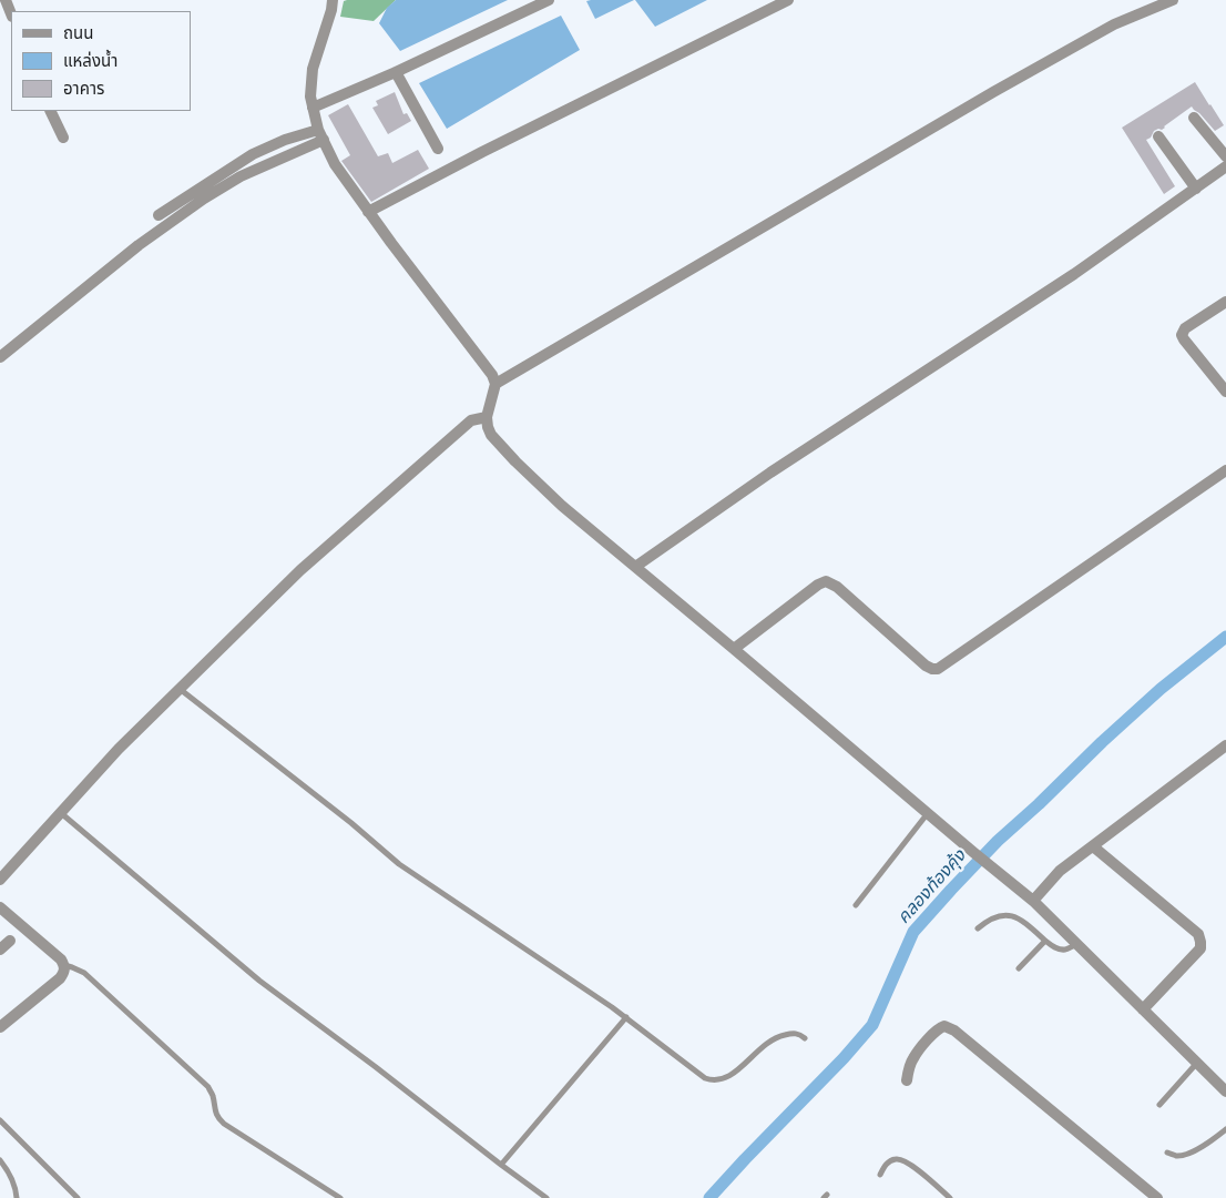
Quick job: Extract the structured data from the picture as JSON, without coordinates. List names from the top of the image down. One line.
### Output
{"water":["คลองท้องคุ้ง"],"legend":["ถนน","แหล่งน้ำ","อาคาร"]}
